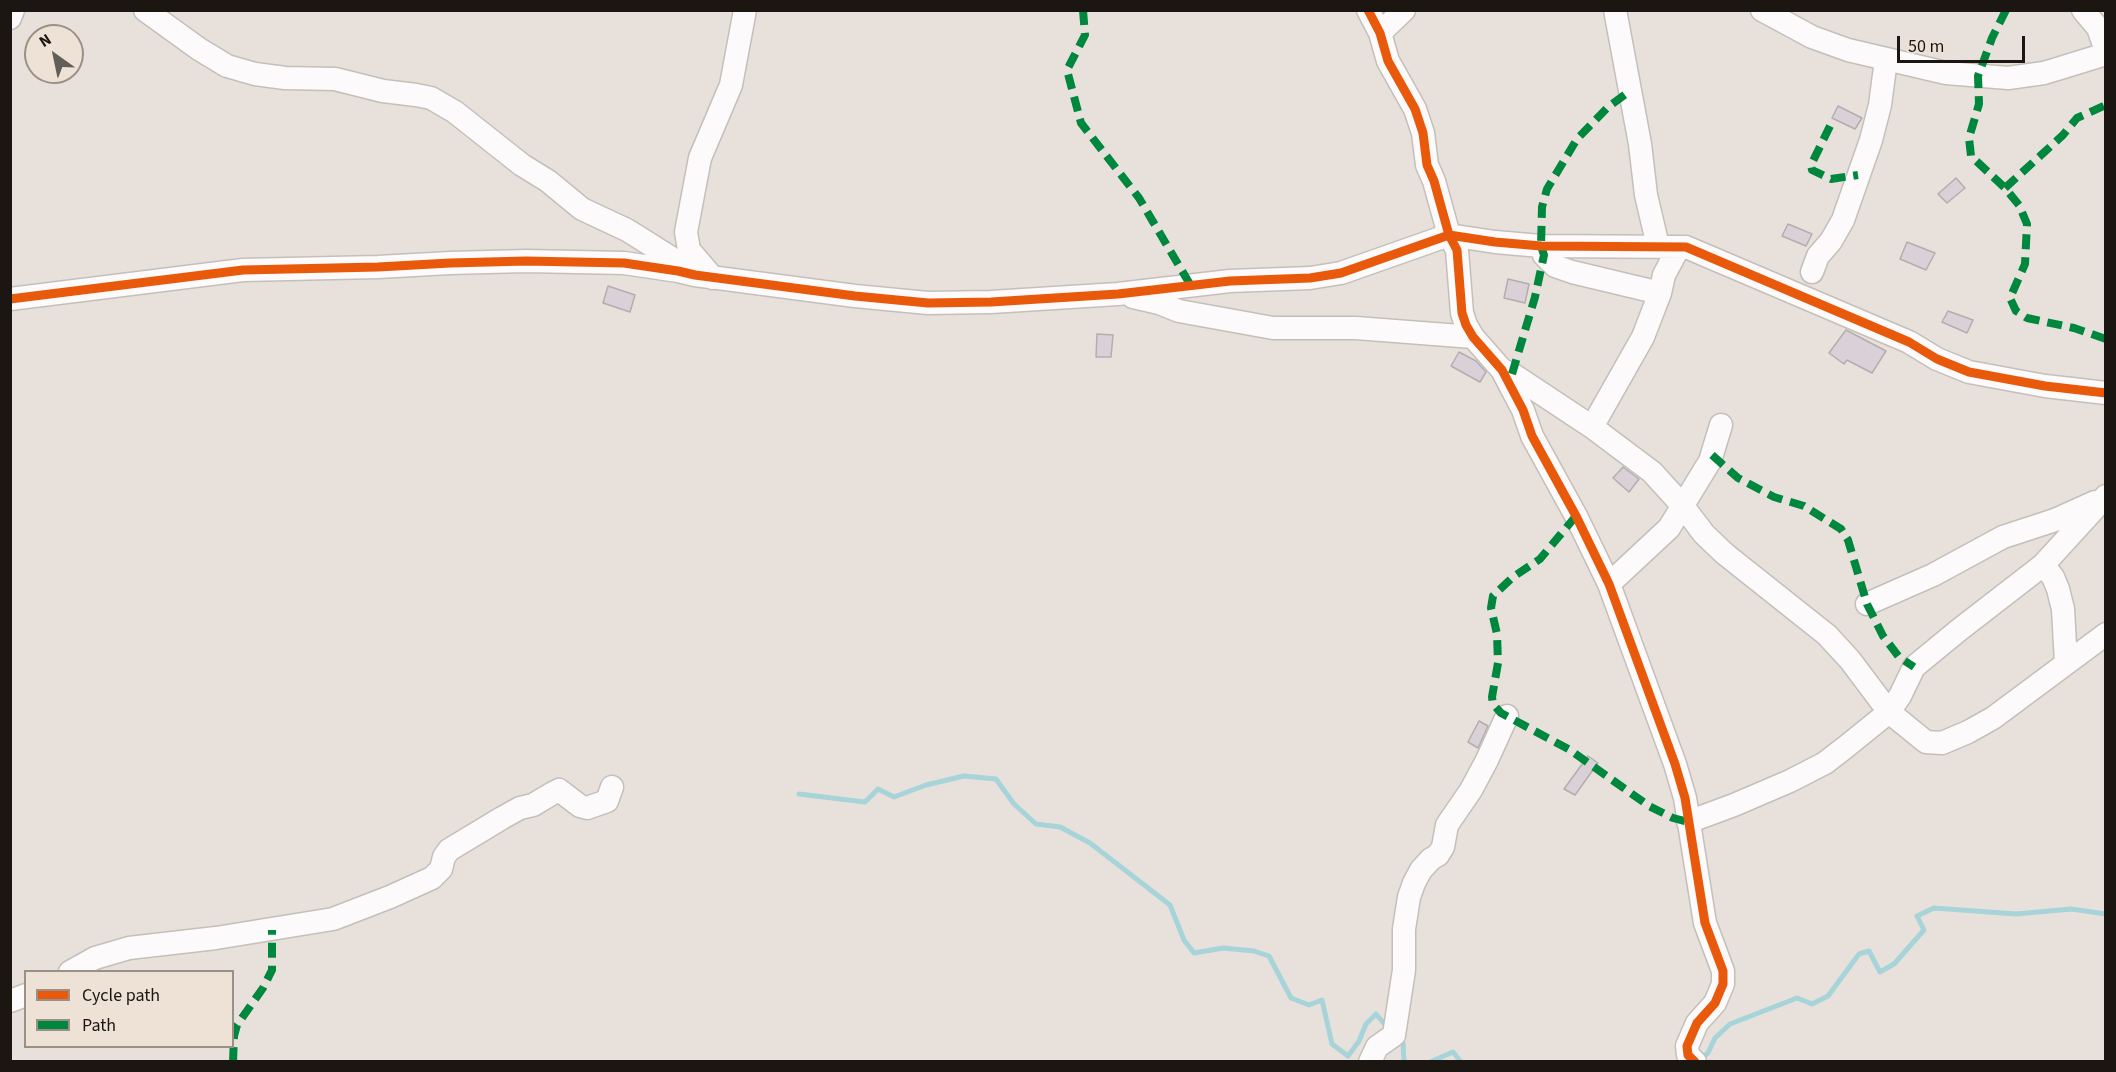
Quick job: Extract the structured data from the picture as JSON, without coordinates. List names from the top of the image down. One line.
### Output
{"legend":["Cycle path","Path"],"scale_bar":"50 m","north":"top left"}
